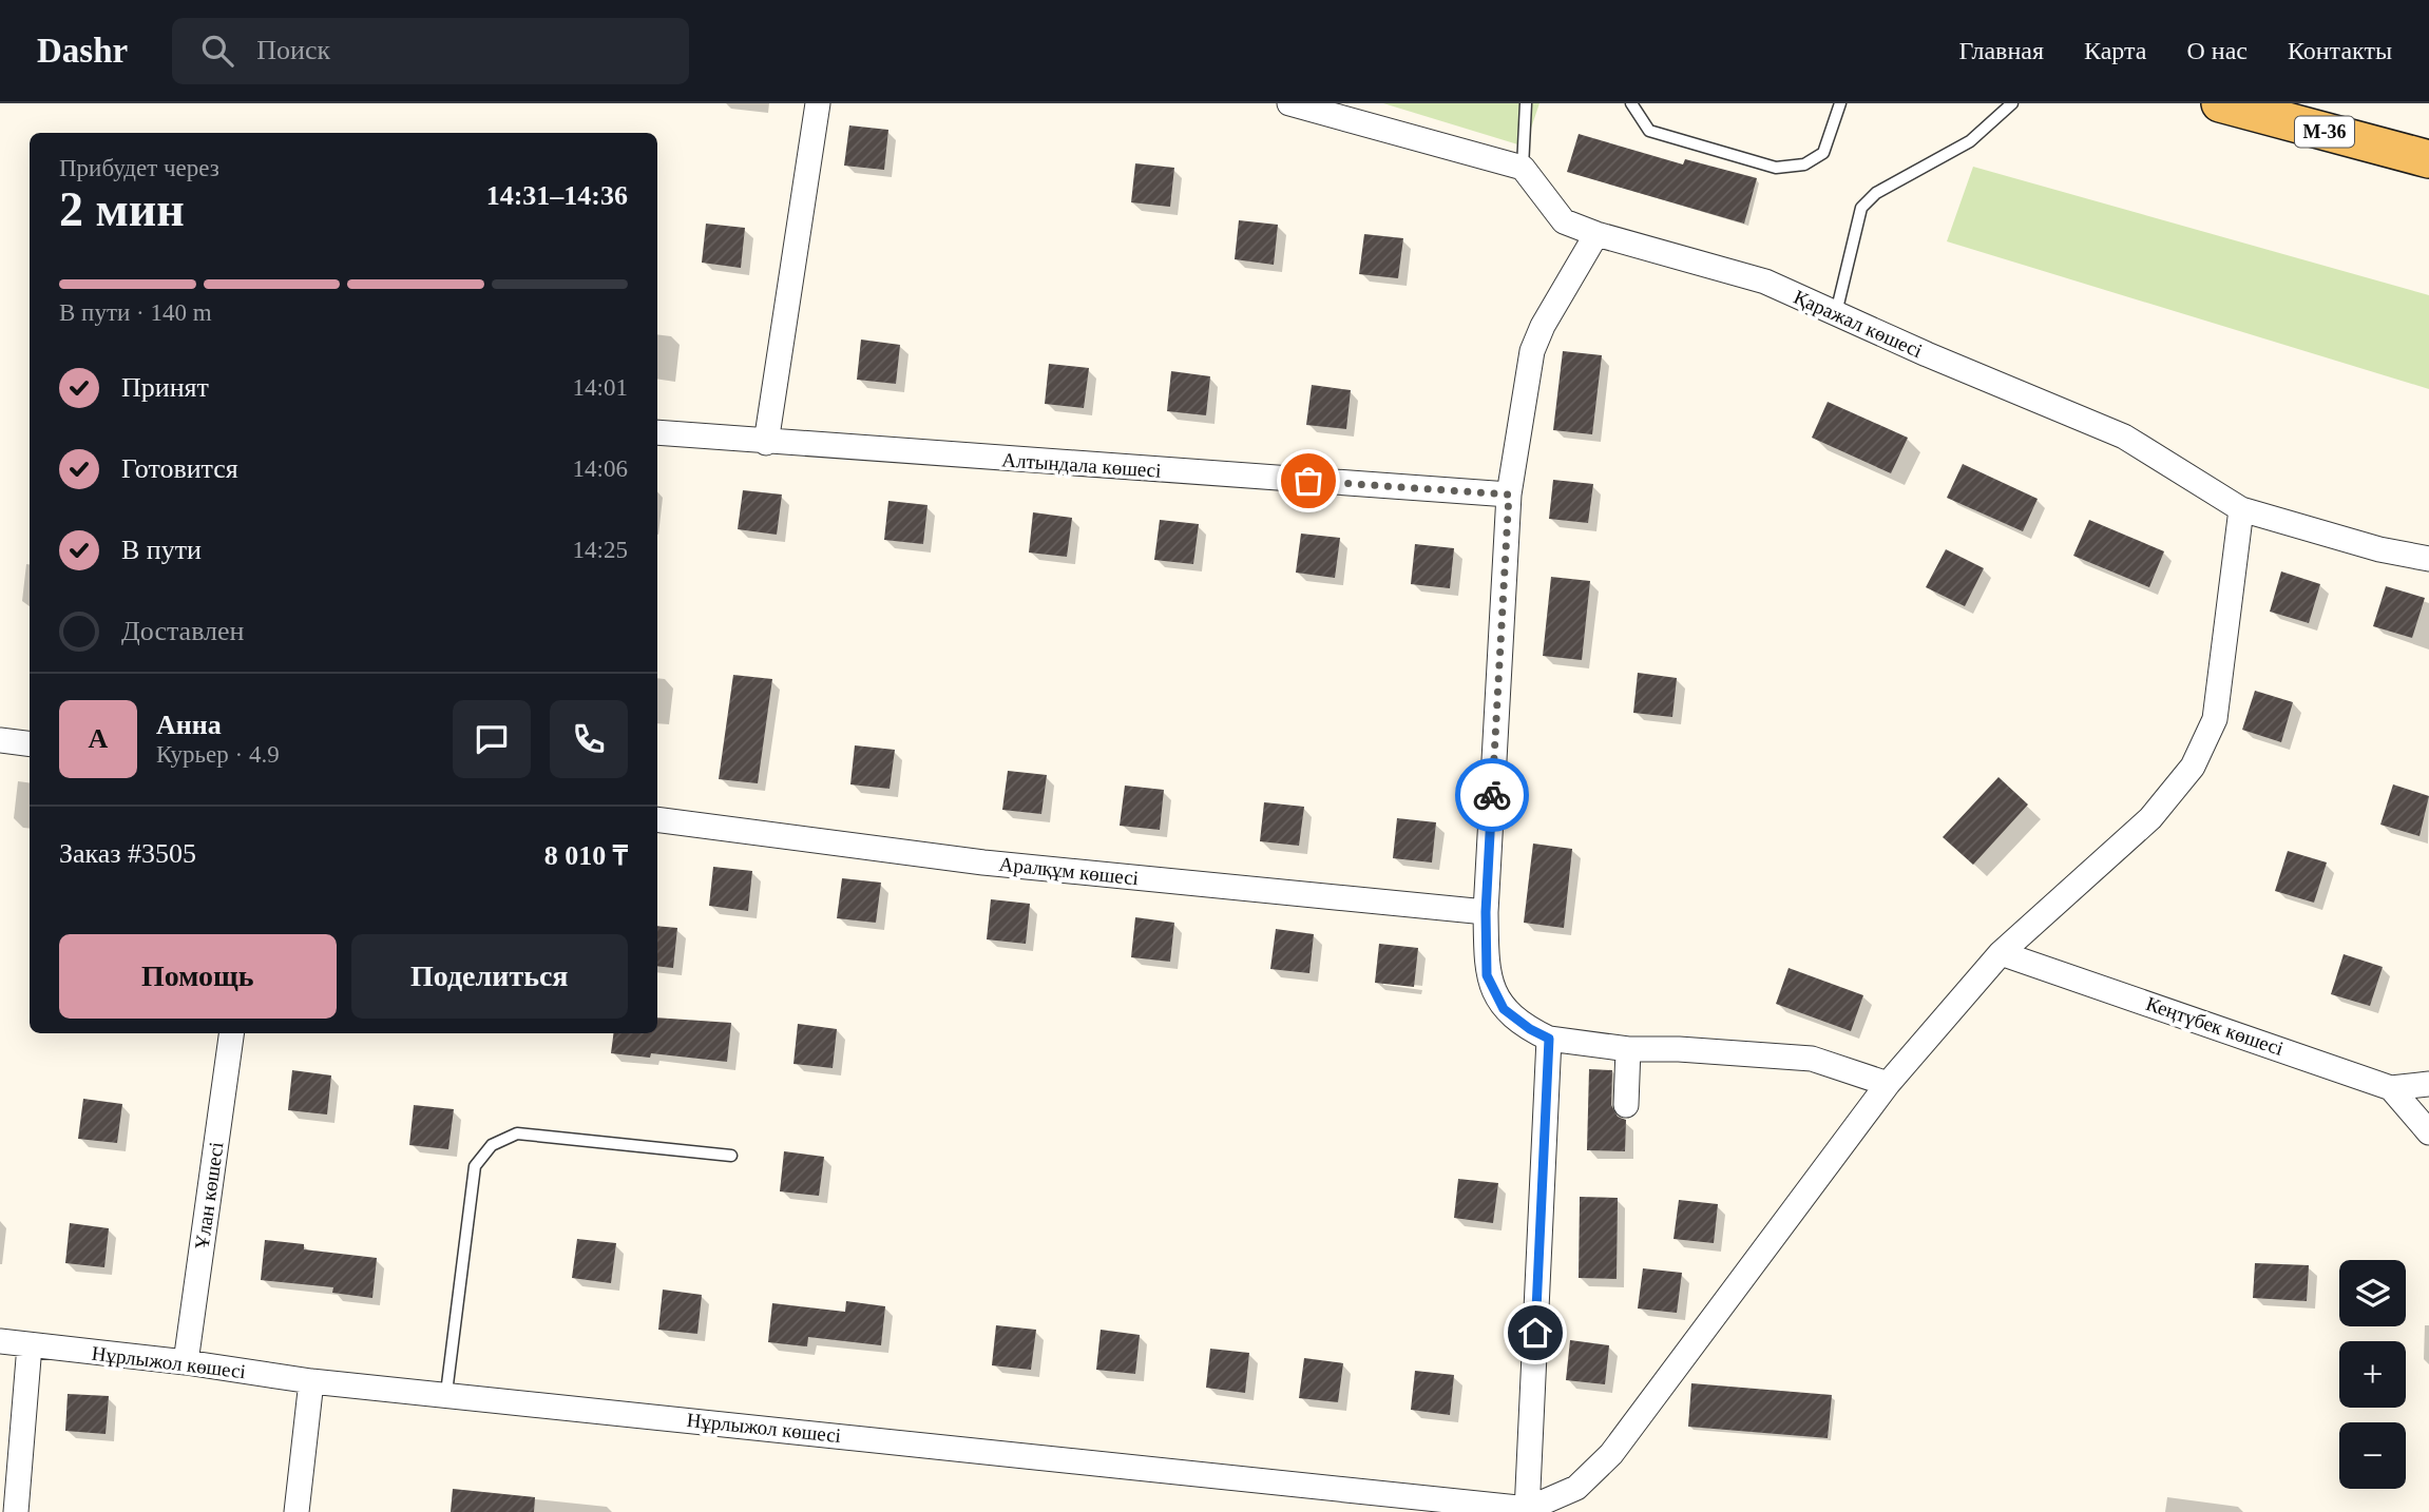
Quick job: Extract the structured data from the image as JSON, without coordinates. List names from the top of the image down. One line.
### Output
{"streets":{"main road":["M-36"],"street":["Қаражал көшесі","Алтындала көшесі","Аралқұм көшесі","Кеңтүбек көшесі","Ұлан көшесі","Нұрлыжол көшесі"]},"crossings":[["Ұлан көшесі","Нұрлыжол көшесі"]],"page":{"header":"Dashr","search":"Поиск","nav":["Главная","Карта","О нас","Контакты"],"heading":["2 мин","Прибудет через","14:31–14:36"],"panel":["Анна","Курьер · 4.9","Заказ #3505","8 010 ₸"],"bar":"В пути · 140 m","list":[["Принят","14:01"],["Готовится","14:06"],["В пути","14:25"],"Доставлен"],"round":"А","buttons":["Помощь","Поделиться"],"map_buttons":["+","−"]}}
